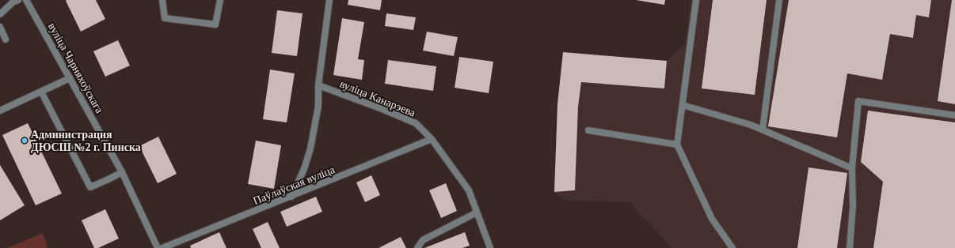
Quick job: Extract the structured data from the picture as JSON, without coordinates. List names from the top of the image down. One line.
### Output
{"streets":{"street":["вуліца Чарняхоўскага","вуліца Канарэева","Паўлаўская вуліца"]},"crossings":[["вуліца Канарэева","Паўлаўская вуліца"]],"places":["Администрация ДЮСШ №2 г. Пинска"]}
